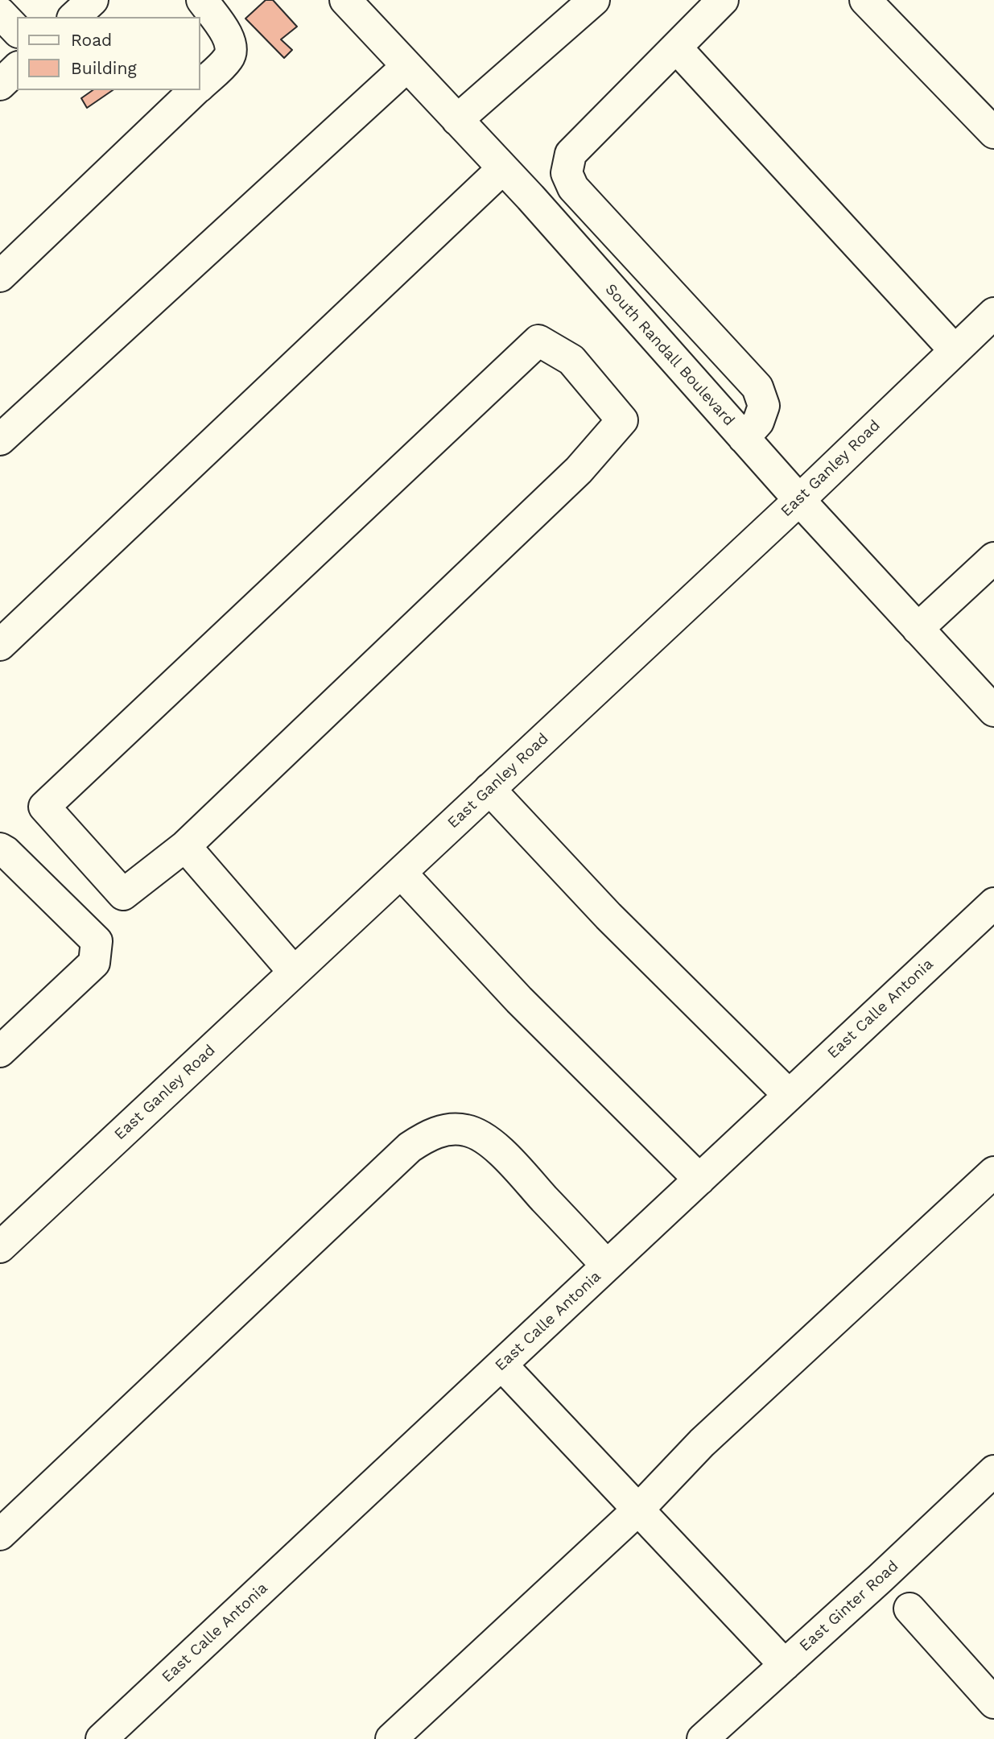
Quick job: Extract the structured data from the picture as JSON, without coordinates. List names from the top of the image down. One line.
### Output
{"streets":{"street":["South Randall Boulevard","East Ganley Road","East Calle Antonia","East Ginter Road"]},"crossings":[["South Randall Boulevard","East Ganley Road"]],"legend":["Road","Building"]}
